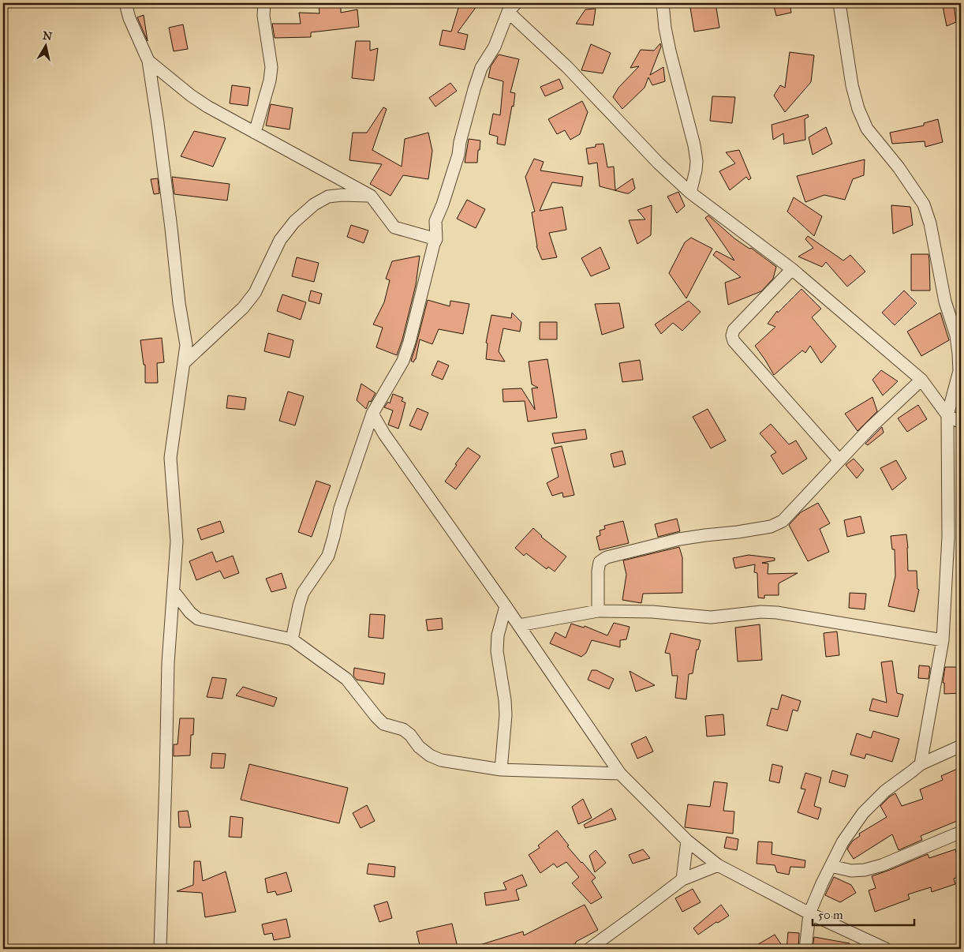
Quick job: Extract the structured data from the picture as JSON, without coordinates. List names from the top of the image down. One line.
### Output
{"scale_bar":"50 m","north":"top"}
